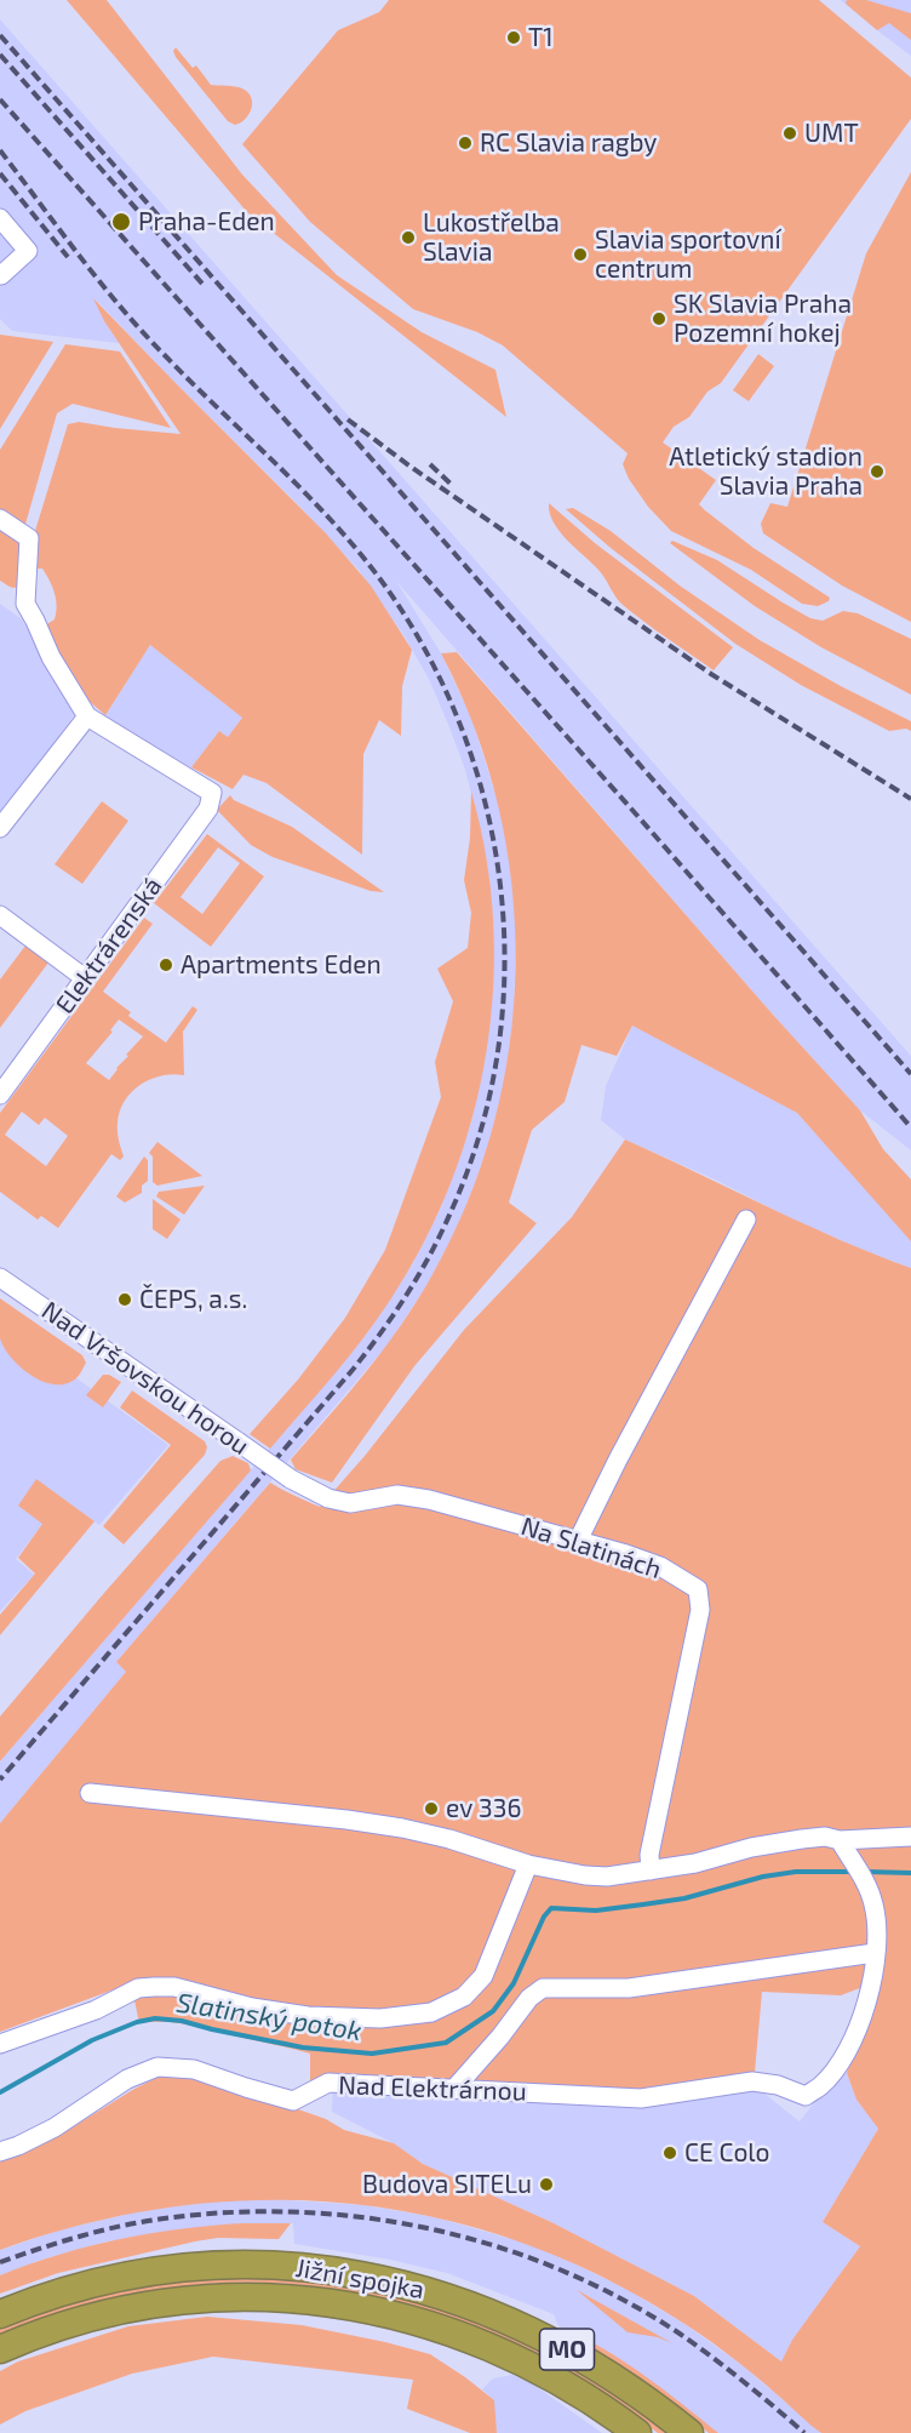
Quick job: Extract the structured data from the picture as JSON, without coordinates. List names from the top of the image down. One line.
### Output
{"streets":{"highway":["Jižní spojka","MO"],"street":["Elektrárenská","Nad Vršovskou horou","Na Slatinách","Nad Elektrárnou"]},"crossings":[["Nad Vršovskou horou","Na Slatinách"]],"water":["Slatinský potok"],"places":["T1","UMT","RC Slavia ragby","Praha-Eden","Lukostřelba Slavia","Slavia sportovní centrum","SK Slavia Praha Pozemní hokej","Atletický stadion Slavia Praha","Apartments Eden","ČEPS, a.s.","ev 336","CE Colo","Budova SITELu"]}
